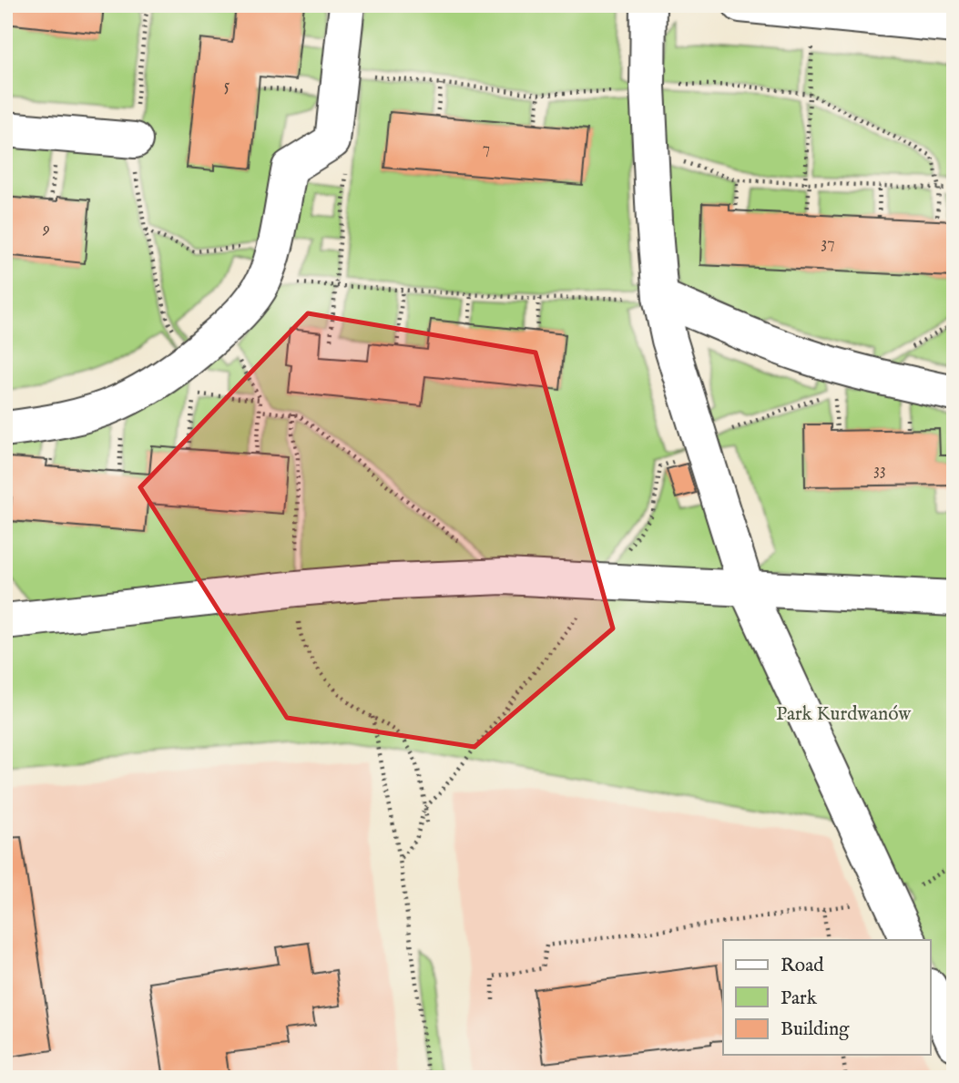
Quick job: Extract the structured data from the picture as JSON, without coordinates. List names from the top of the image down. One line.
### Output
{"parks":["Park Kurdwanów"],"house_numbers":["5","7","9","37","33"],"legend":["Road","Park","Building"]}
